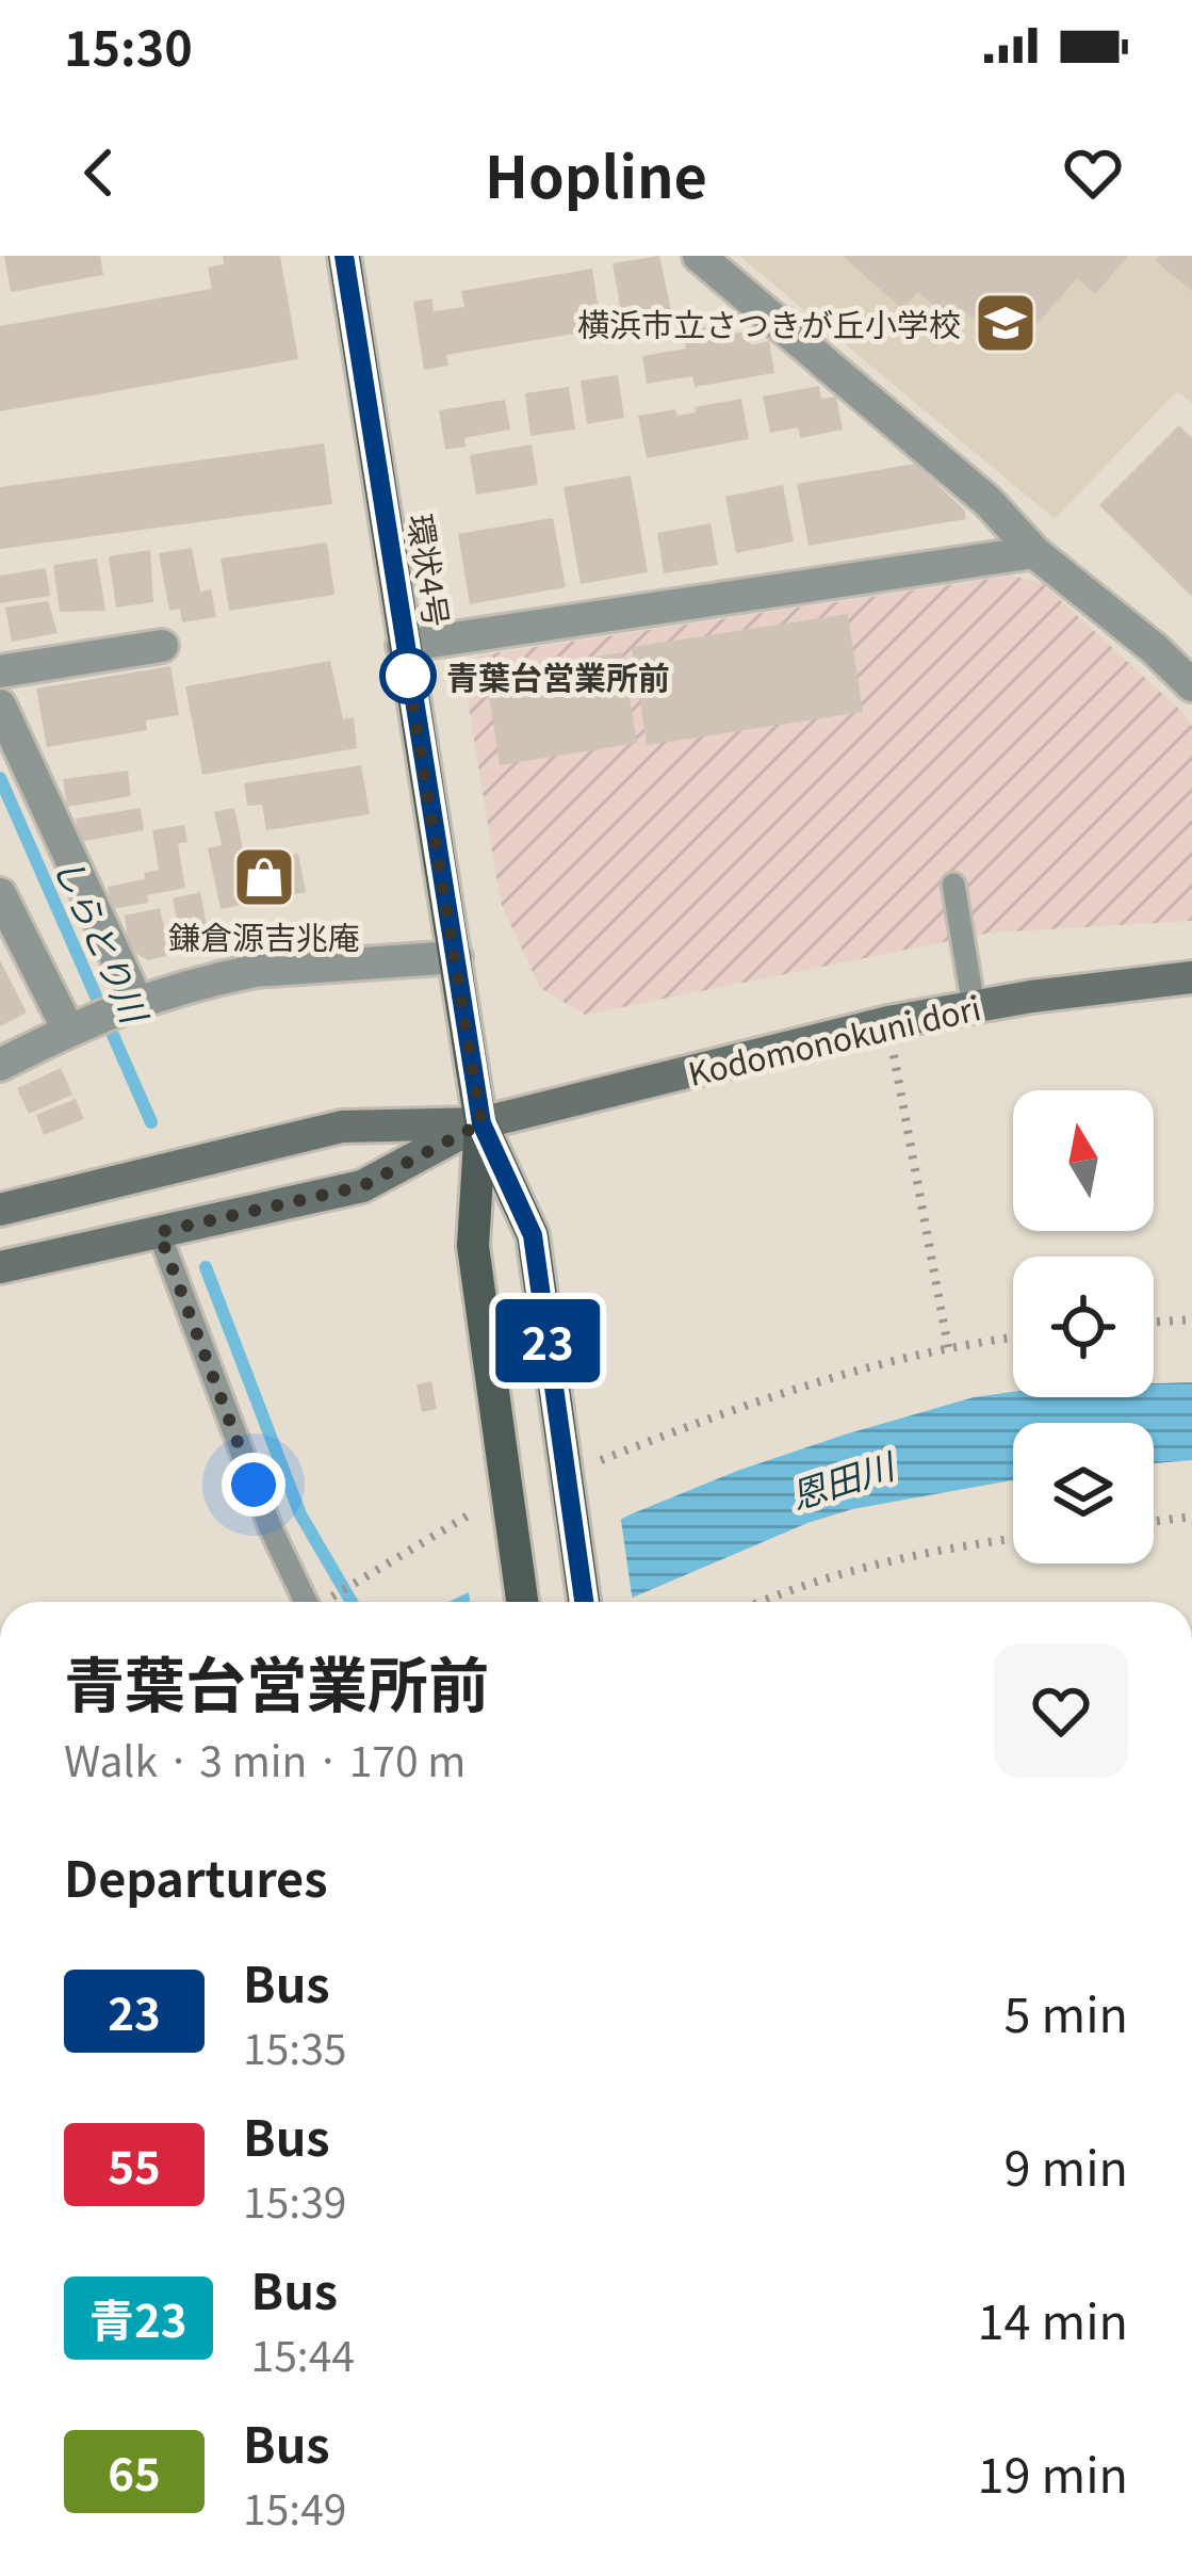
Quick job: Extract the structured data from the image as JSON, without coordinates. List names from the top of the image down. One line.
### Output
{"streets":{"main road":["環状4号","Kodomonokuni dori"]},"crossings":[["環状4号","Kodomonokuni dori"]],"water":["しらとり川","恩田川"],"places":{"school or university":["横浜市立さつきが丘小学校"],"other":["青葉台営業所前"],"shop":["鎌倉源吉兆庵"]},"lines":["bus line 23"],"north":"top","page":{"status":"15:30","header":"Hopline","on_map":"23","heading":[["青葉台営業所前","Walk · 3 min · 170 m"],"Departures"],"list":[{"mark":"23","name":"Bus","note":"15:35","value":"5 min"},{"mark":"55","name":"Bus","note":"15:39","value":"9 min"},{"mark":"青23","name":"Bus","note":"15:44","value":"14 min"},{"mark":"65","name":"Bus","note":"15:49","value":"19 min"}]}}
